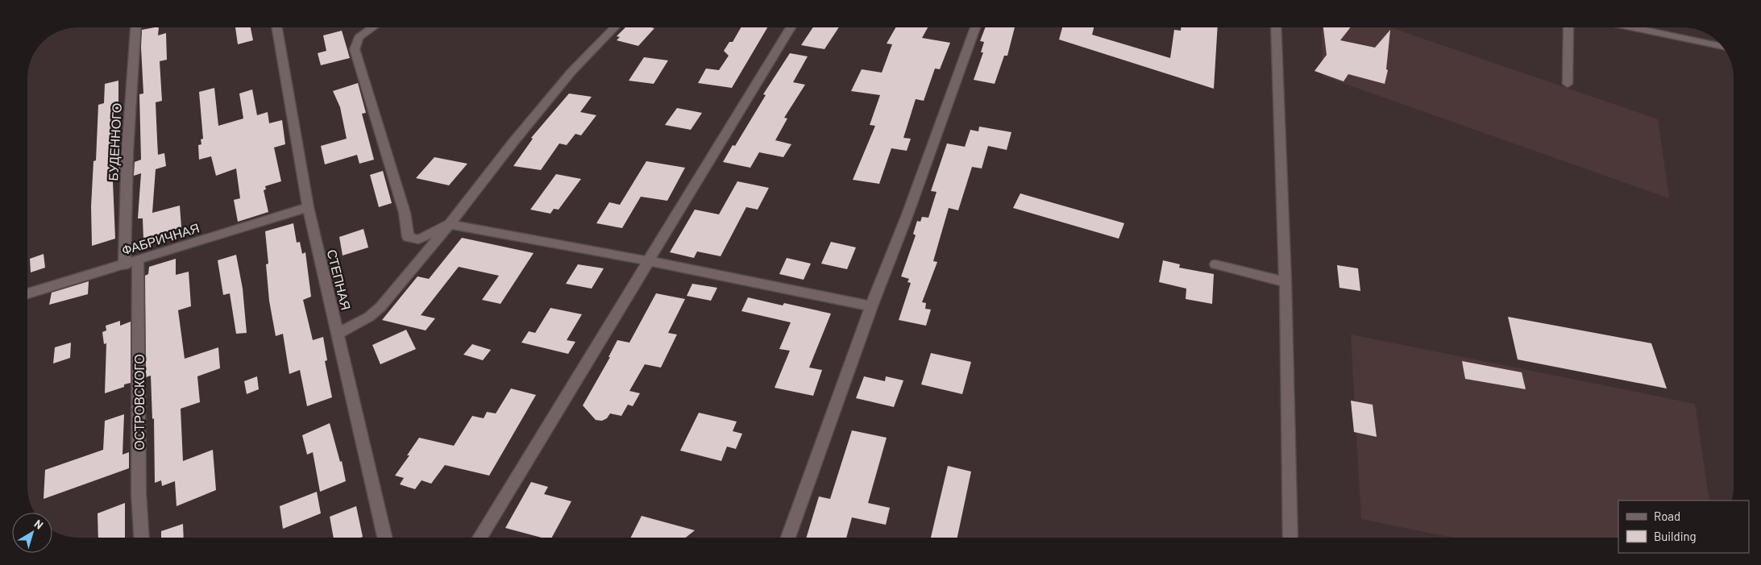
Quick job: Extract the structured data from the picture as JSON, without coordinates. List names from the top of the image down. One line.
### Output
{"streets":{"street":["БУДЕННОГО","ФАБРИЧНАЯ","СТЕПНАЯ","ОСТРОВСКОГО"]},"crossings":[["БУДЕННОГО","ФАБРИЧНАЯ"],["ФАБРИЧНАЯ","СТЕПНАЯ"],["ФАБРИЧНАЯ","ОСТРОВСКОГО"]],"legend":["Road","Building"],"north":"top right"}
